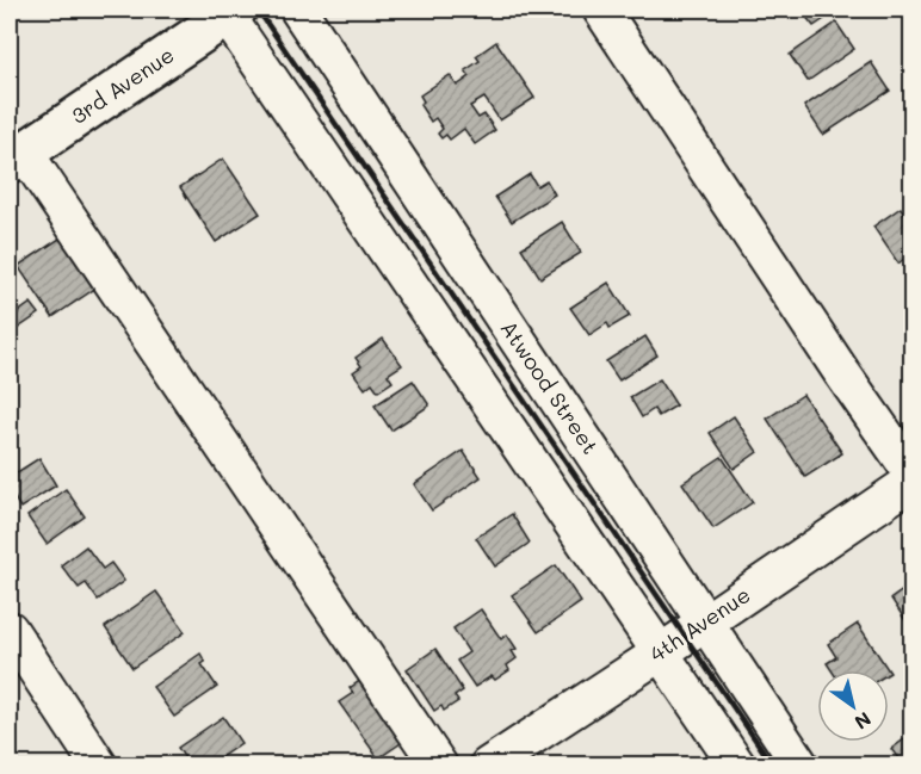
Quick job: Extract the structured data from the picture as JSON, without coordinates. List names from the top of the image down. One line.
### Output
{"streets":{"main road":["3rd Avenue"],"street":["Atwood Street","4th Avenue"]},"crossings":[["Atwood Street","4th Avenue"]],"north":"bottom right"}
